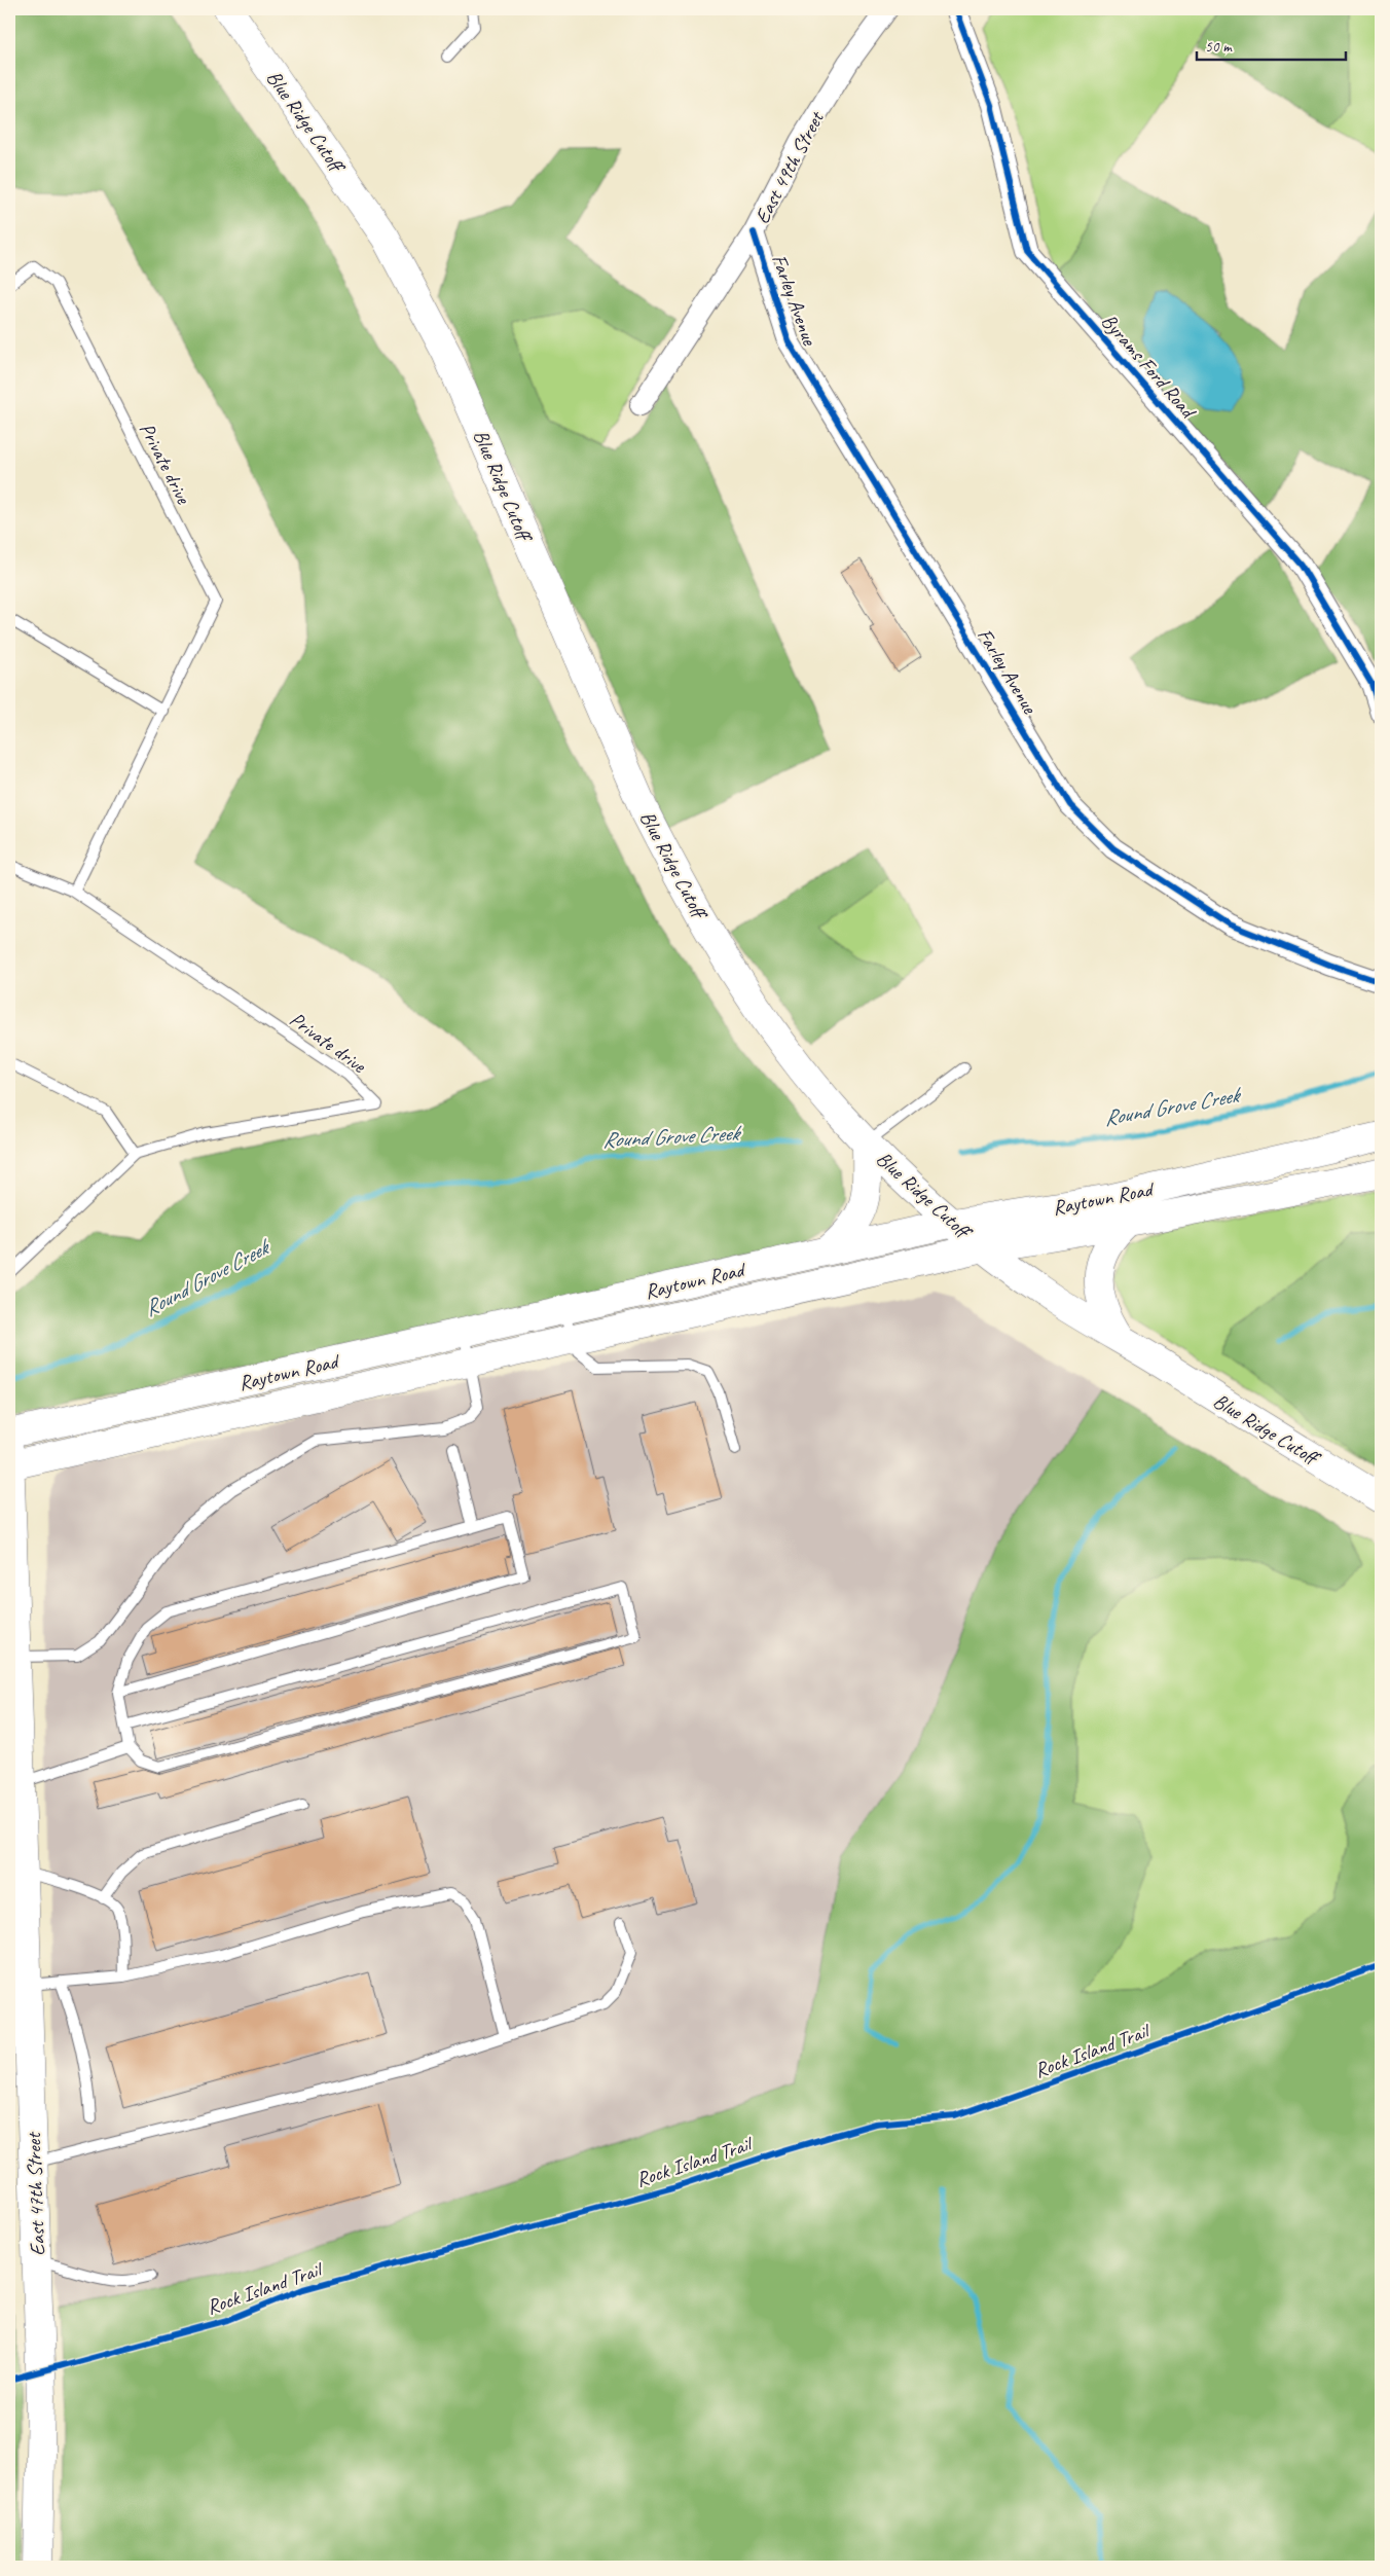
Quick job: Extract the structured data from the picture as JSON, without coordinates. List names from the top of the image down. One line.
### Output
{"streets":{"main road":["Blue Ridge Cutoff","Raytown Road","East 47th Street"],"street":["East 49th Street","Farley Avenue","Byrams Ford Road"],"lane":["Private drive"],"cycle path":["Rock Island Trail"]},"crossings":[["Blue Ridge Cutoff","Raytown Road"],["East 49th Street","Farley Avenue"],["Raytown Road","East 47th Street"]],"water":["Round Grove Creek"],"scale_bar":"50 m"}
